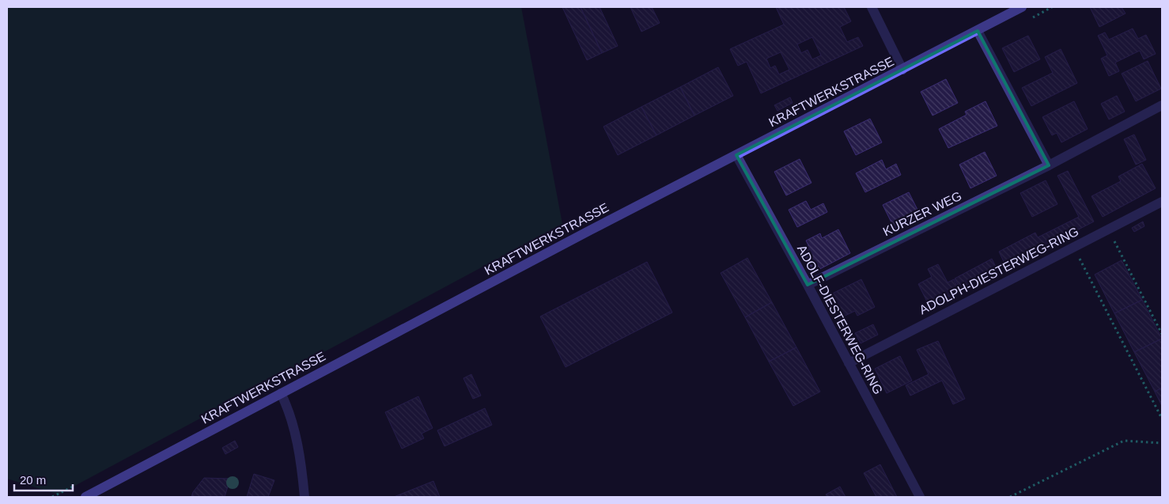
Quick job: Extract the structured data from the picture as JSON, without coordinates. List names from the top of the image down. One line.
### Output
{"streets":{"main road":["KRAFTWERKSTRASSE"],"street":["KURZER WEG","ADOLPH-DIESTERWEG-RING","ADOLF-DIESTERWEG-RING"]},"crossings":[["KRAFTWERKSTRASSE","ADOLF-DIESTERWEG-RING"],["KURZER WEG","ADOLF-DIESTERWEG-RING"],["ADOLPH-DIESTERWEG-RING","ADOLF-DIESTERWEG-RING"]],"scale_bar":"20 m"}
